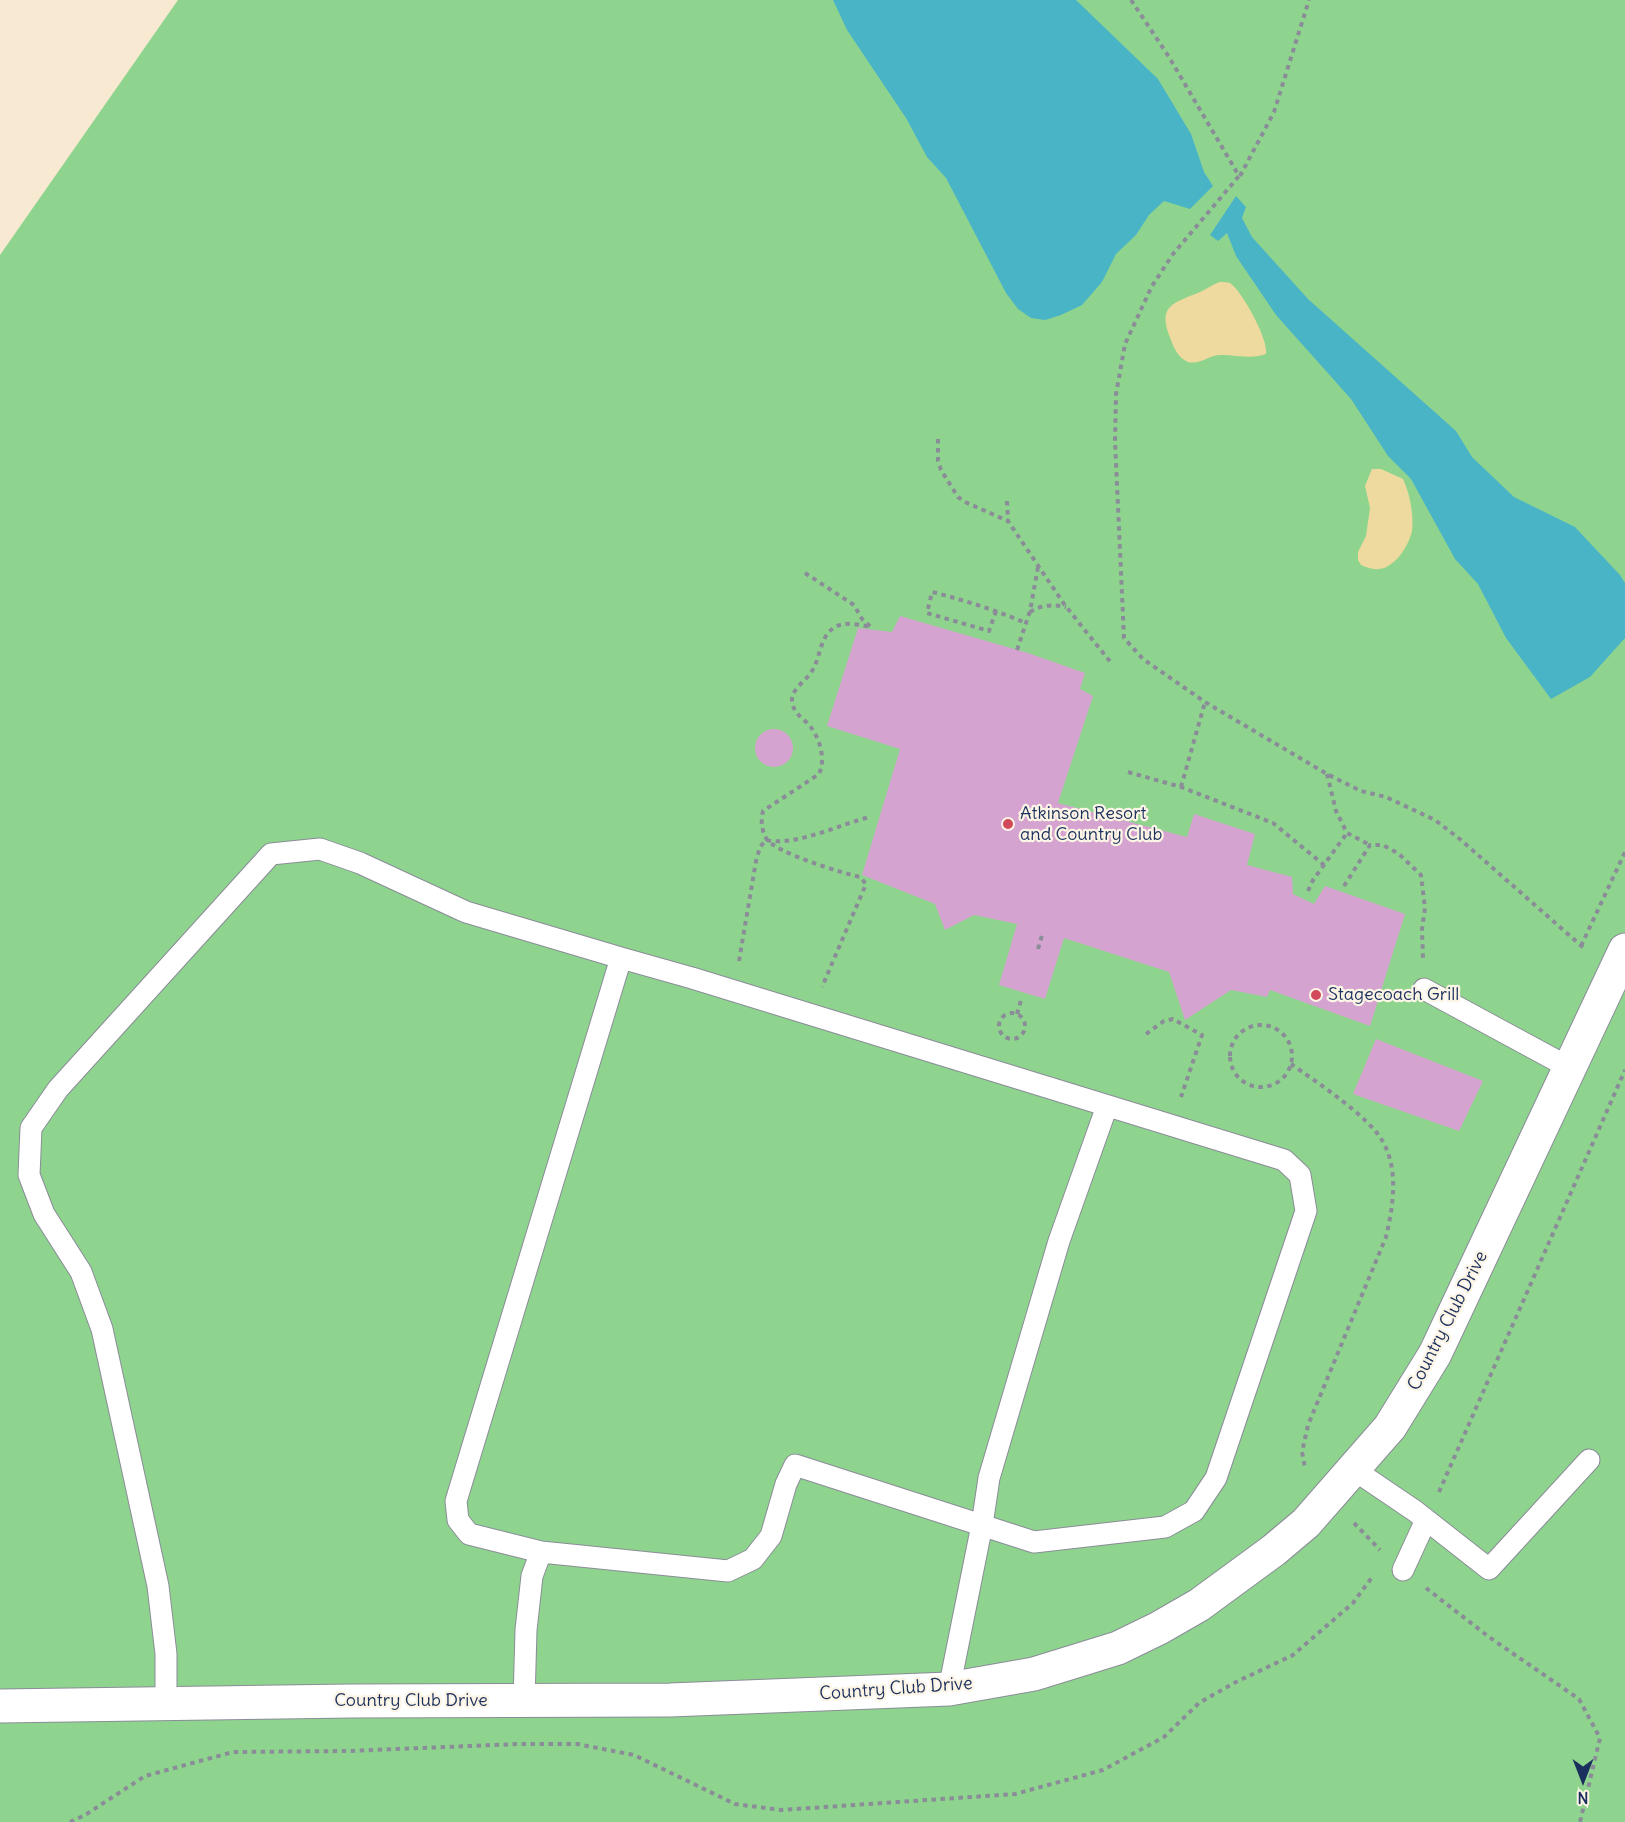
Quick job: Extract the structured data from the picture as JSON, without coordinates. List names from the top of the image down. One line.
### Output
{"streets":{"street":["Country Club Drive"]},"places":["Atkinson Resort and Country Club","Stagecoach Grill"],"north":"bottom"}
